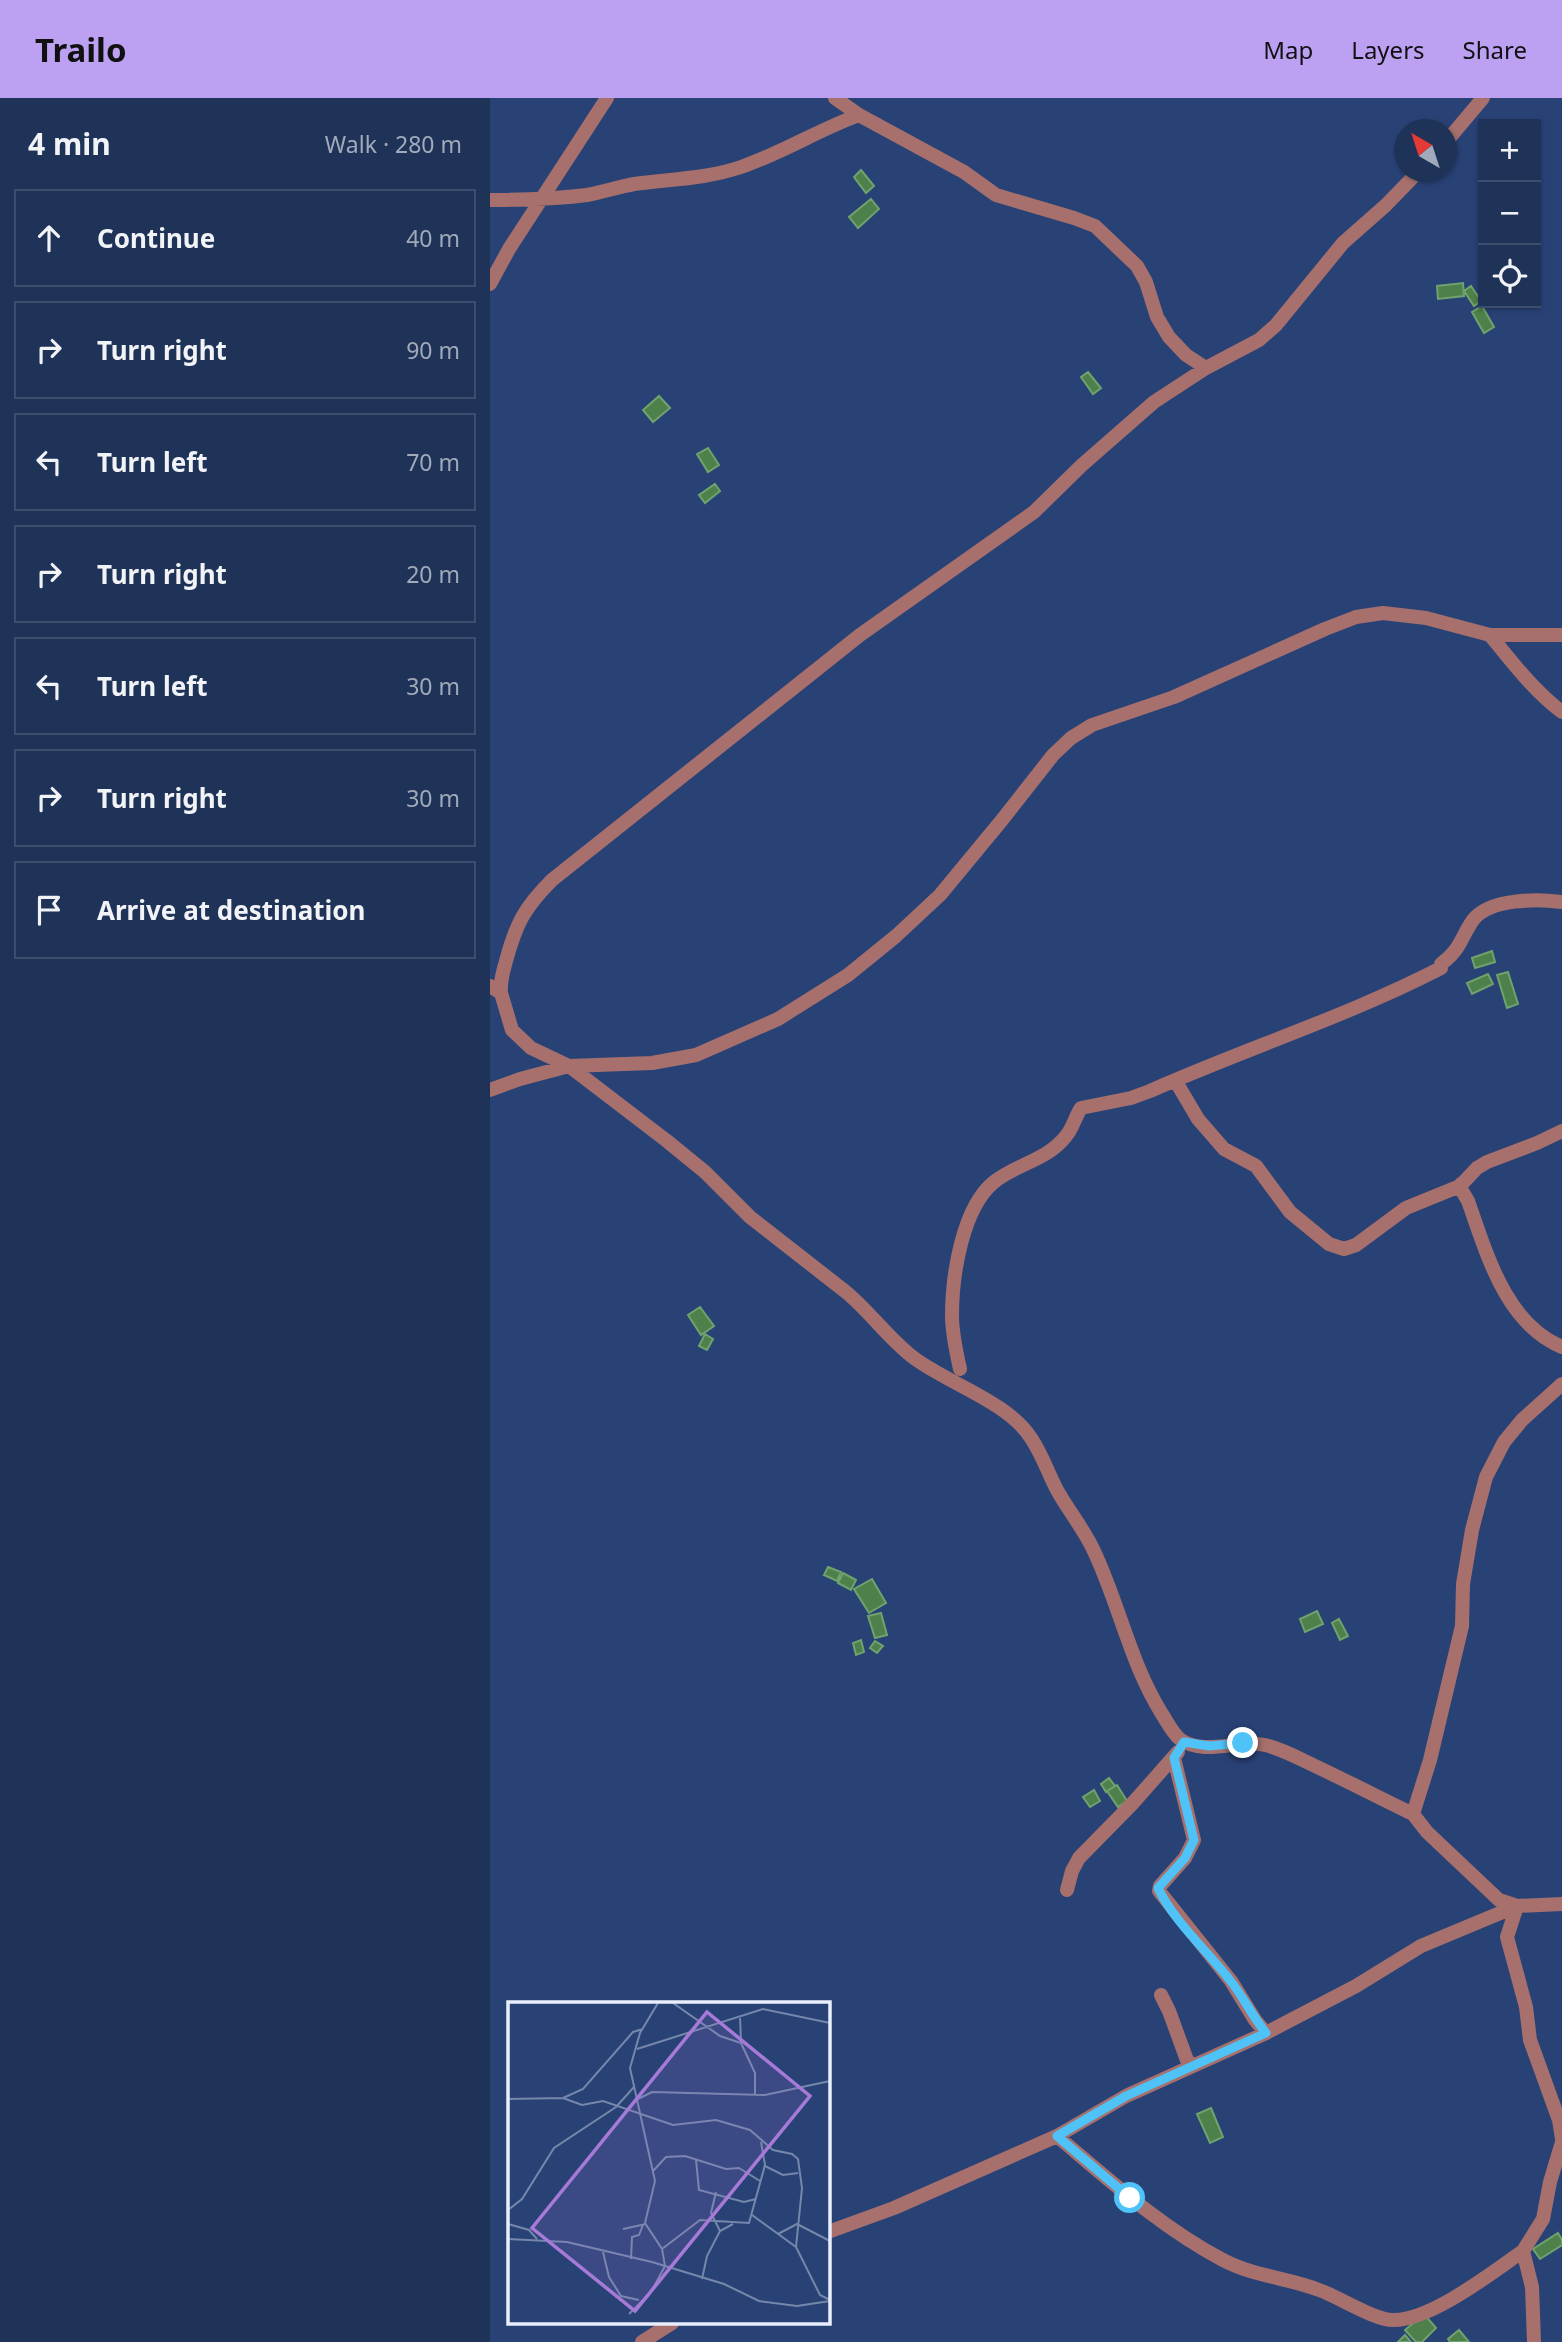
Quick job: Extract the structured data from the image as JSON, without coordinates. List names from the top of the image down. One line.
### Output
{"north":"top left","page":{"header":"Trailo","nav":["Map","Layers","Share"],"heading":["4 min","Walk · 280 m"],"map_buttons":["+","−"],"list":[["Continue","40 m"],["Turn right","90 m"],["Turn left","70 m"],["Turn right","20 m"],["Turn left","30 m"],["Turn right","30 m"],"Arrive at destination"]}}
